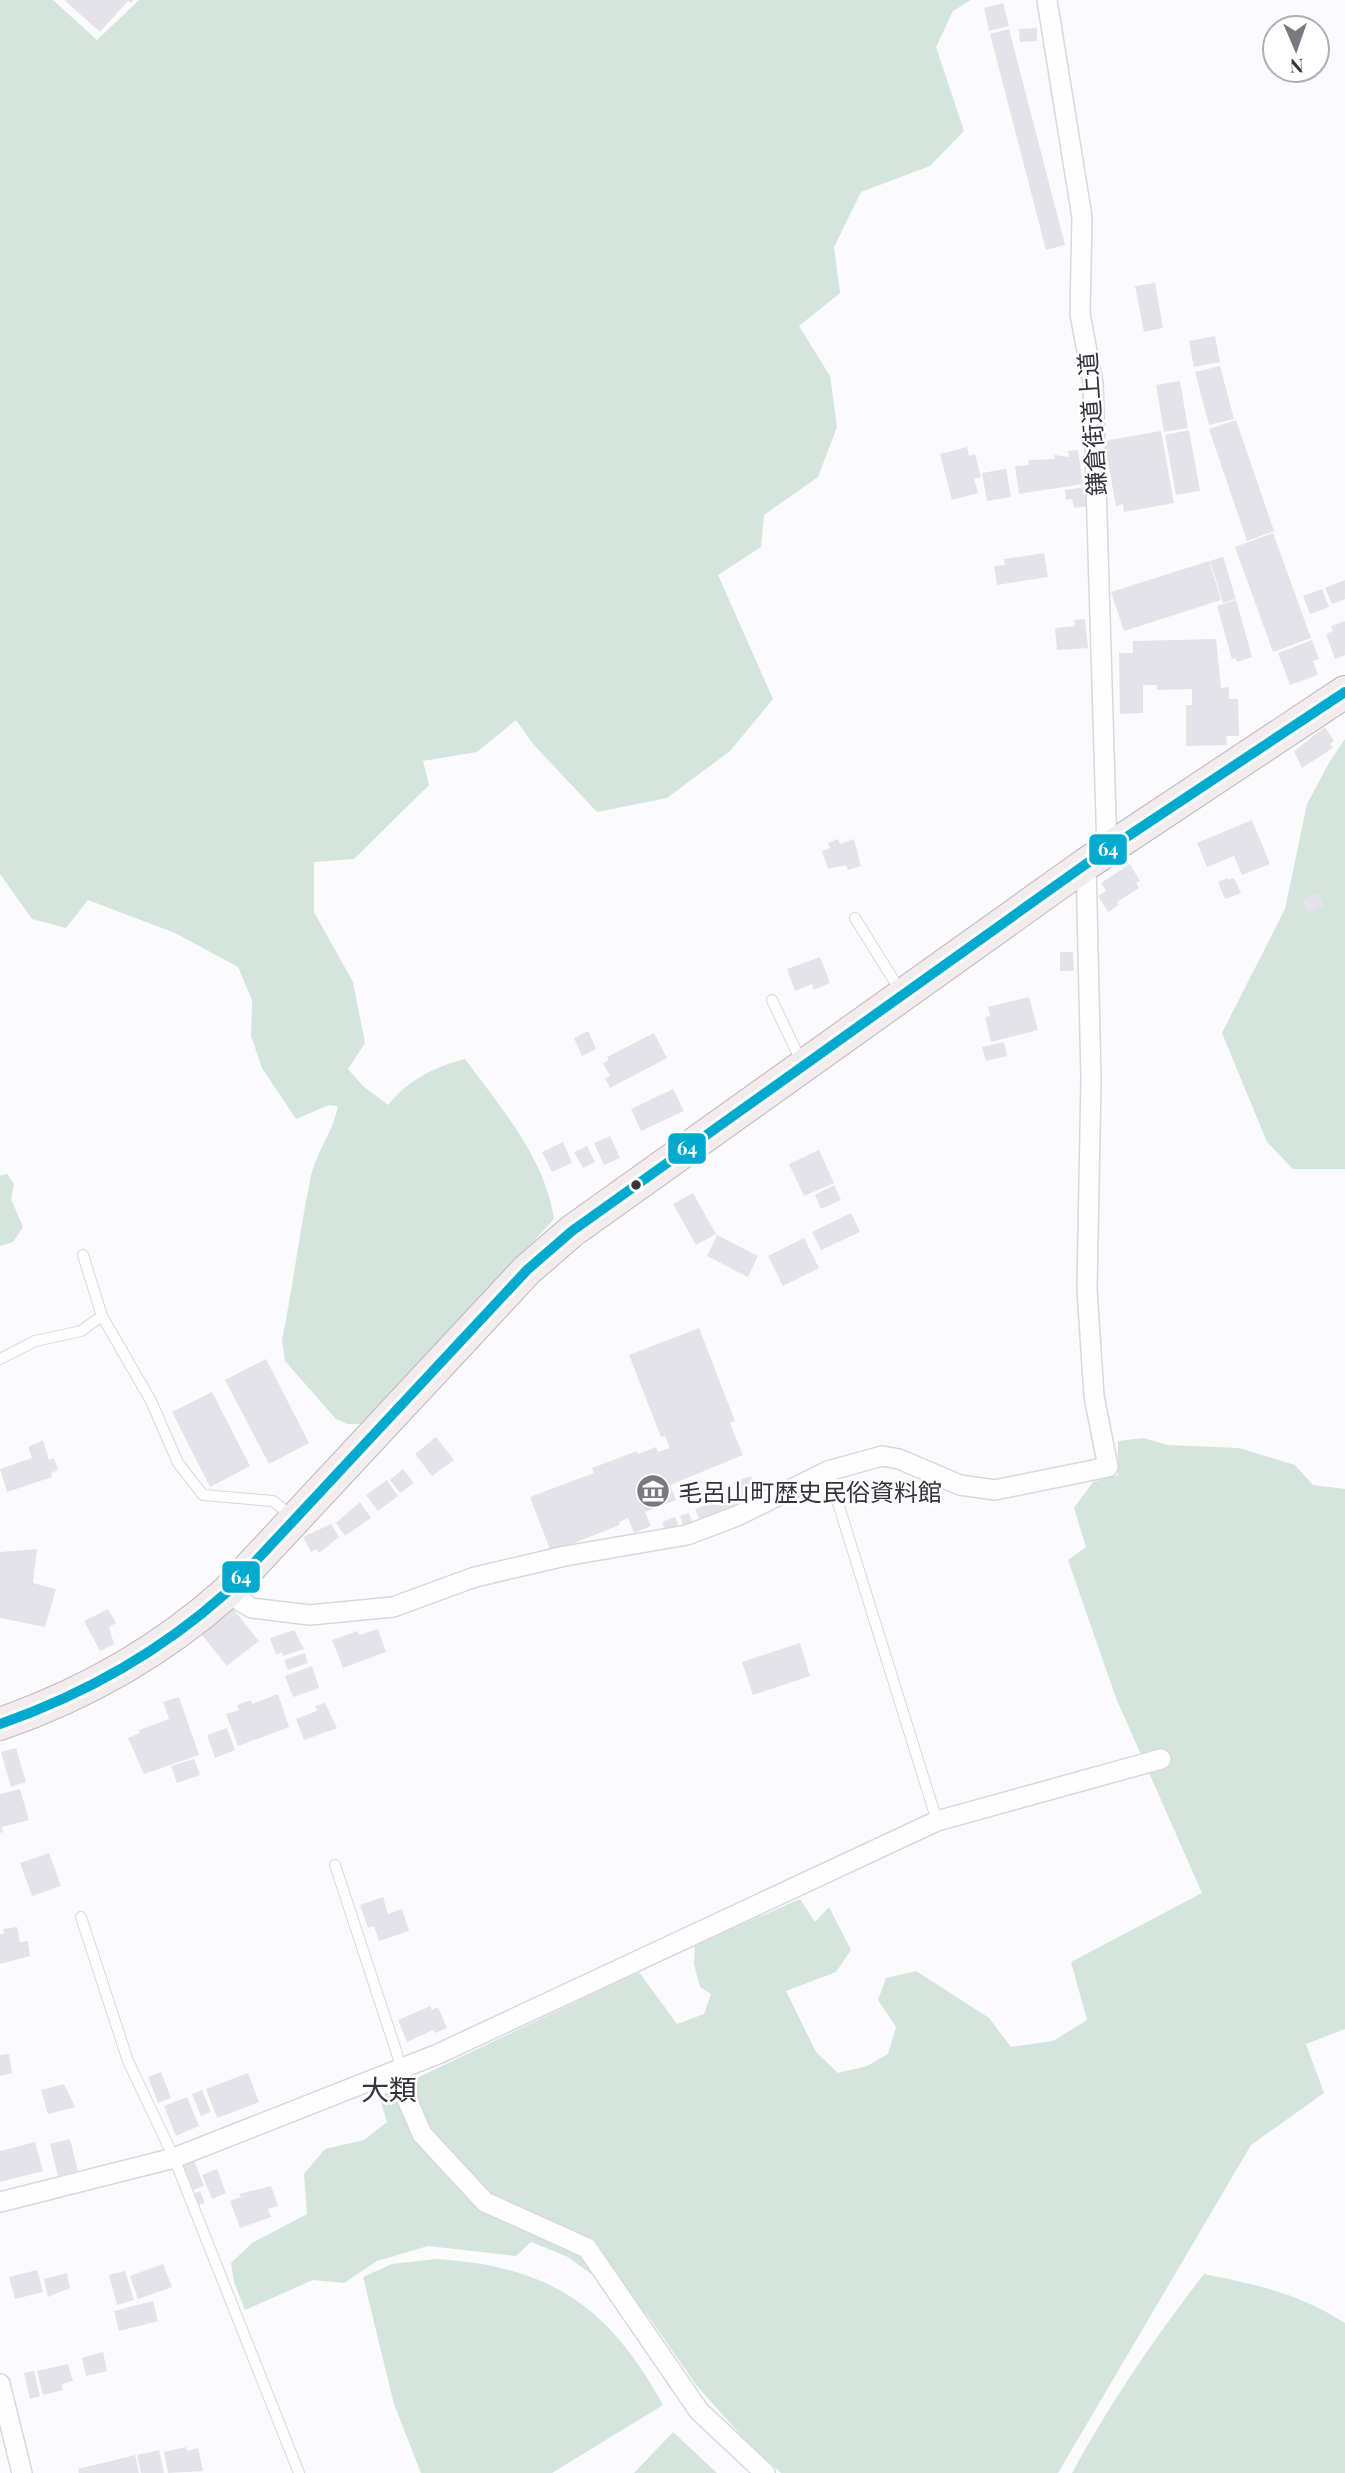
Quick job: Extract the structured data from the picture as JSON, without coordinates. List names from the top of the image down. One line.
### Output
{"streets":{"street":["鎌倉街道上道"]},"districts":["大類"],"places":{"museum":["毛呂山町歴史民俗資料館"]},"lines":["transit line 64"],"north":"bottom"}
